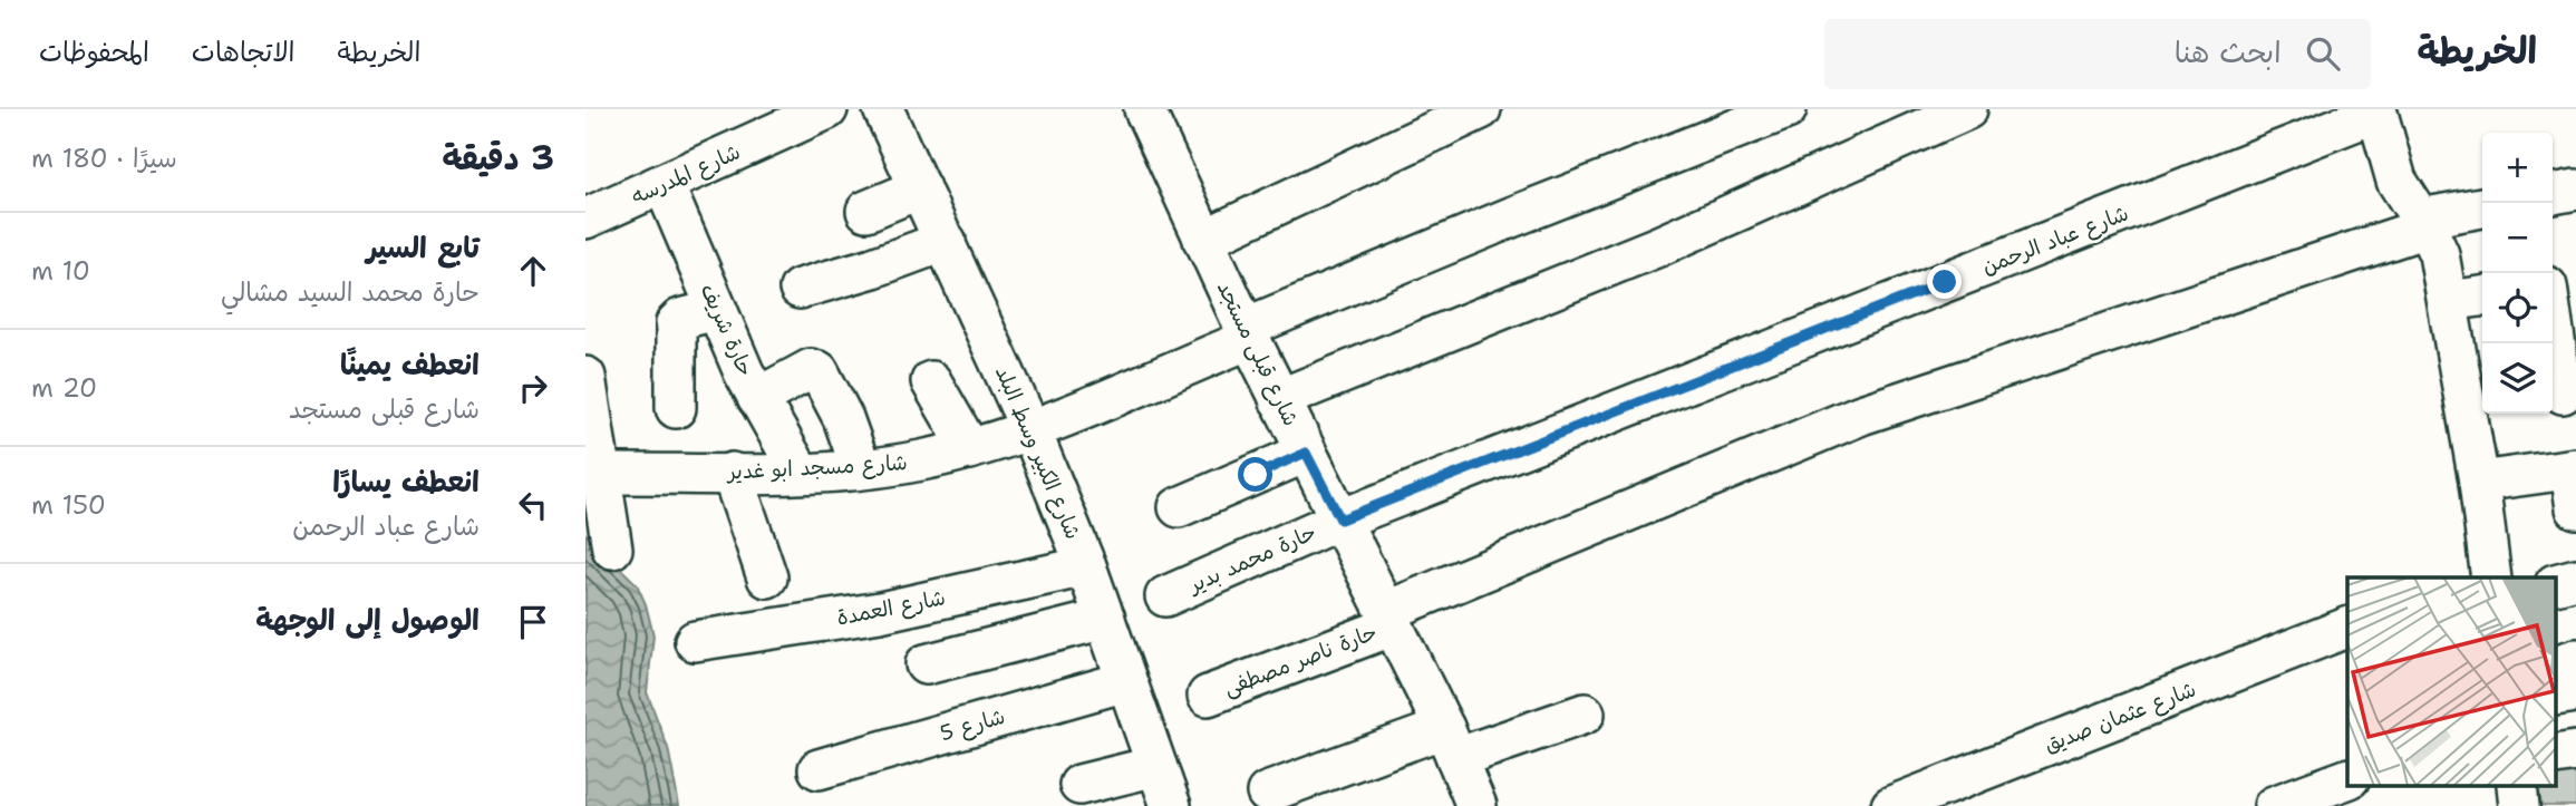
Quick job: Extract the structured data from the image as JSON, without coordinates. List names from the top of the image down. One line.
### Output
{"streets":{"street":["شارع المدرسه","شارع عباد الرحمن","حارة شريف","شارع قبلى مستجد","شارع الكبير وسط البلد","شارع مسجد ابو غدير","حارة محمد بدير","شارع العمدة","حارة ناصر مصطفى","شارع عثمان صديق","شارع 5"]},"crossings":[["شارع المدرسه","حارة شريف"],["شارع عباد الرحمن","شارع قبلى مستجد"],["شارع عباد الرحمن","حارة محمد بدير"],["حارة شريف","شارع مسجد ابو غدير"],["شارع قبلى مستجد","حارة محمد بدير"],["شارع قبلى مستجد","حارة ناصر مصطفى"],["شارع الكبير وسط البلد","شارع مسجد ابو غدير"],["شارع الكبير وسط البلد","شارع العمدة"],["شارع الكبير وسط البلد","شارع 5"]],"page":{"header":"الخريطة","search":"ابحث هنا","nav":["الخريطة","الاتجاهات","المحفوظات"],"heading":["3 دقيقة","سيرًا · 180 m"],"map_buttons":["+","−"],"list":[["تابع السير","حارة محمد السيد مشالي","10 m"],["انعطف يمينًا","شارع قبلى مستجد","20 m"],["انعطف يسارًا","شارع عباد الرحمن","150 m"],"الوصول إلى الوجهة"]}}
